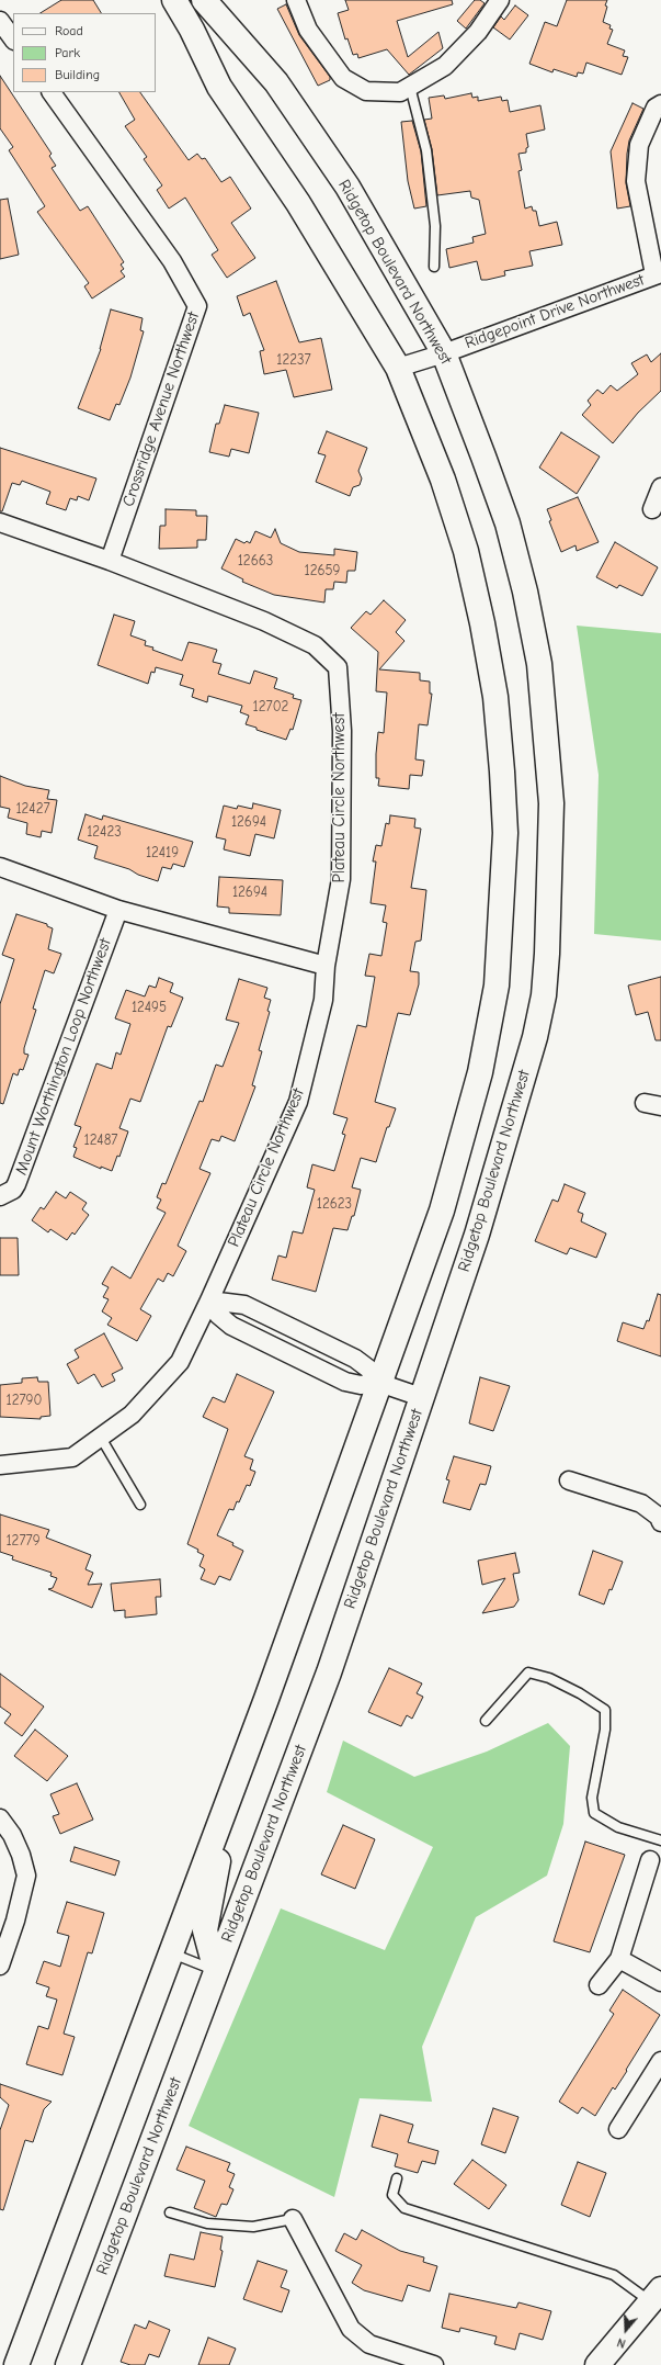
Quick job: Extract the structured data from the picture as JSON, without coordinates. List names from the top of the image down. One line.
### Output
{"streets":{"main road":["Ridgetop Boulevard Northwest"],"street":["Ridgepoint Drive Northwest","Crossridge Avenue Northwest","Plateau Circle Northwest","Mount Worthington Loop Northwest"]},"crossings":[["Ridgetop Boulevard Northwest","Ridgepoint Drive Northwest"],["Crossridge Avenue Northwest","Plateau Circle Northwest"]],"house_numbers":["12237","12663","12659","12702","12427","12694","12423","12419","12694","12495","12487","12623","12790","12779"],"legend":["Road","Park","Building"],"north":"bottom"}
